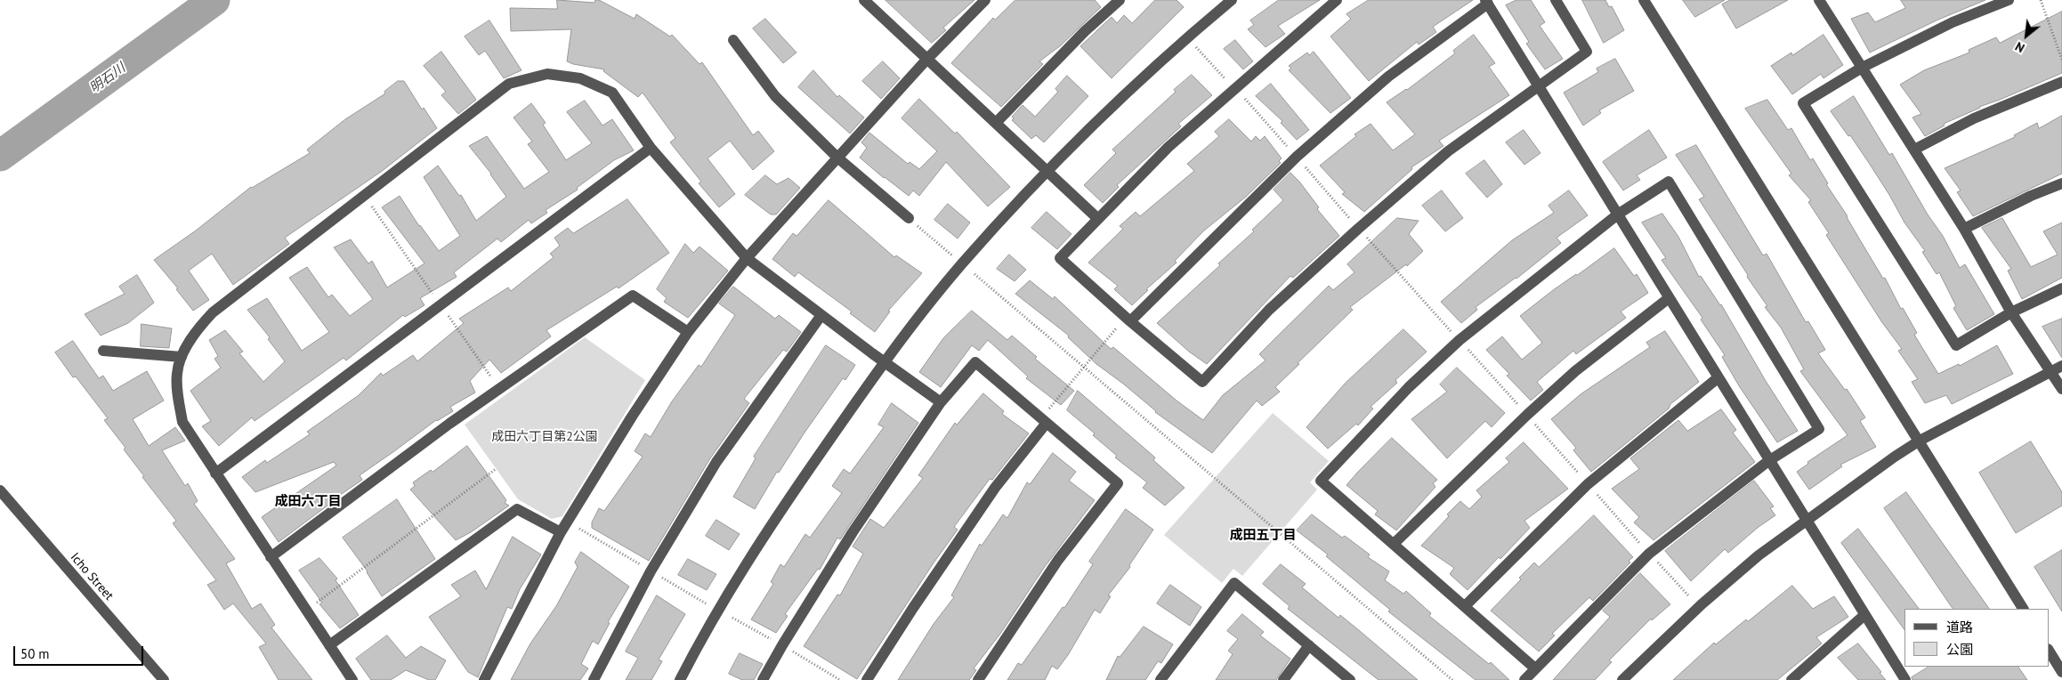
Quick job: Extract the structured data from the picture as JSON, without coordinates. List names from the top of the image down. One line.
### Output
{"streets":{"street":["Icho Street"]},"districts":["成田六丁目","成田五丁目"],"water":["明石川"],"parks":["成田六丁目第2公園"],"legend":["道路","公園"],"scale_bar":"50 m","north":"bottom left"}
